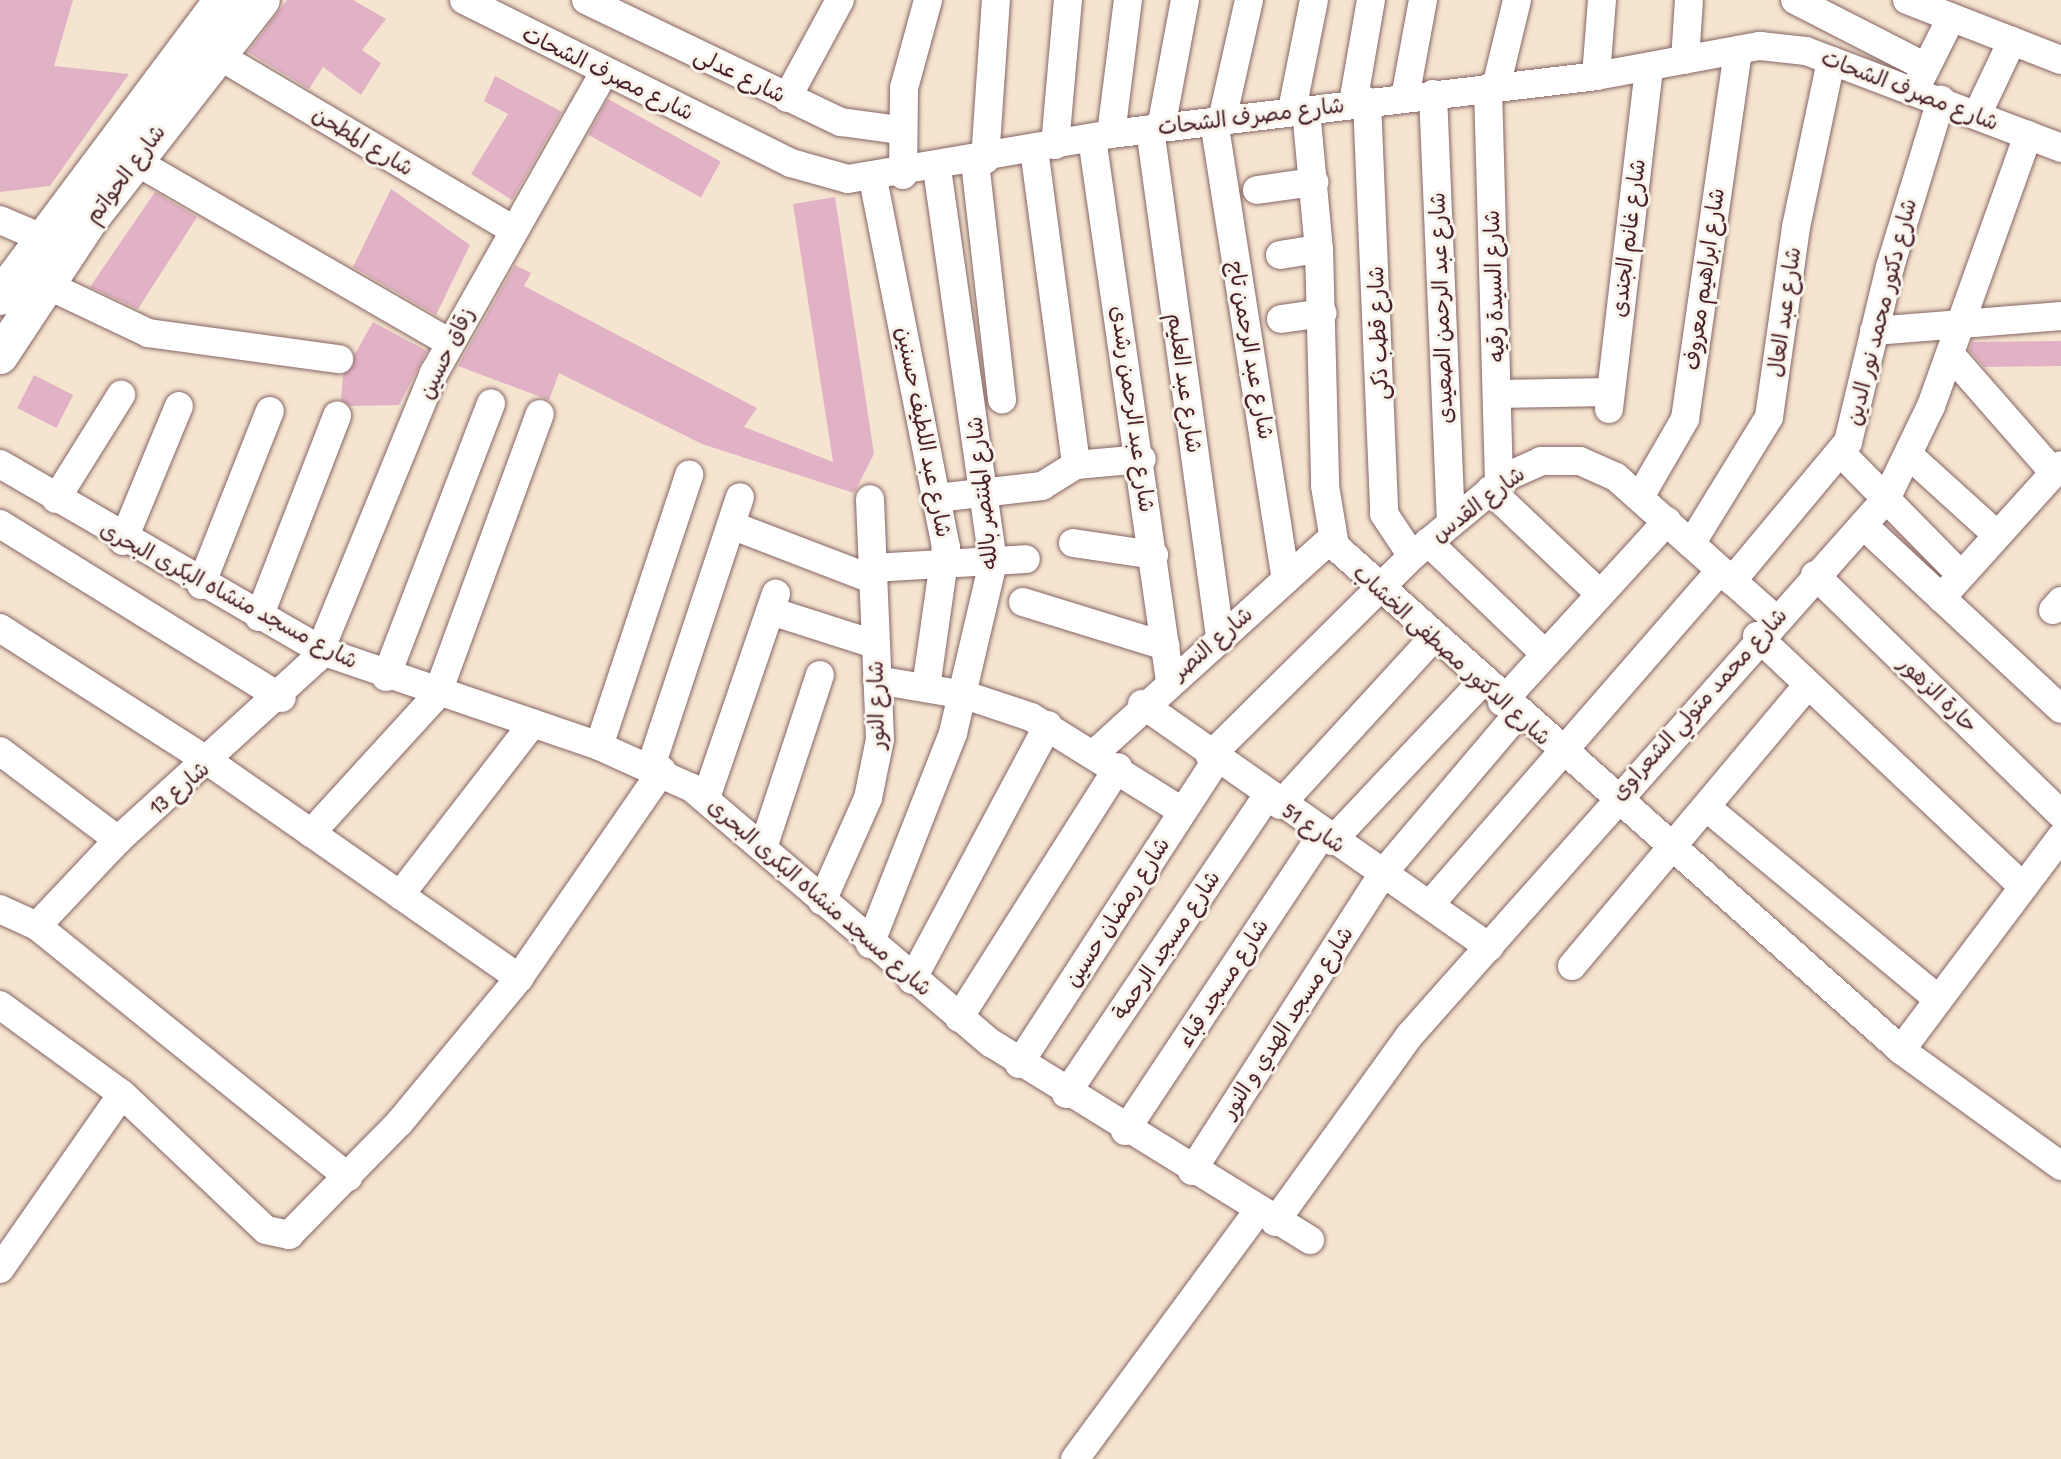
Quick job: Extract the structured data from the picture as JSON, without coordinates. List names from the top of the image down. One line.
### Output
{"streets":{"main road":["شارع الحواتم"],"street":["شارع مصرف الشحات","شارع عدلى","شارع المطحن","شارع غانم الجندى","شارع ابراهيم معروف","شارع السيدة رقيه","شارع عبد الرحمن الصعيدى","شارع عبد العال","شارع دكتور محمد نور الدين","شارع قطب ذكى","شارع عبد الرحمن تاج","زقاق حسين","شارع عبد العليم","شارع عبد الرحمن رشدى","شارع عبد اللطيف حسنين","شارع المنتصر بالله","شارع القدس","شارع مسجد منشاه البكرى البحرى","شارع النصر","شارع الدكتور مصطفى الخشاب","حارة الزهور","شارع محمد متولي الشعراوى","شارع النور","شارع 13","شارع 51","شارع رمضان حسين","شارع مسجد الرحمة","شارع مسجد قباء","شارع مسجد الهدي و النور"]},"crossings":[["شارع مصرف الشحات","شارع غانم الجندى"],["شارع مصرف الشحات","شارع ابراهيم معروف"],["شارع مصرف الشحات","شارع السيدة رقيه"],["شارع مصرف الشحات","شارع عبد الرحمن الصعيدى"],["شارع مصرف الشحات","شارع عبد العال"],["شارع مصرف الشحات","شارع دكتور محمد نور الدين"],["شارع مصرف الشحات","شارع قطب ذكى"],["شارع مصرف الشحات","شارع عبد الرحمن تاج"],["شارع مصرف الشحات","زقاق حسين"],["شارع مصرف الشحات","شارع عبد العليم"],["شارع مصرف الشحات","شارع عبد الرحمن رشدى"],["شارع مصرف الشحات","شارع عبد اللطيف حسنين"],["شارع مصرف الشحات","شارع المنتصر بالله"],["شارع مصرف الشحات","شارع محمد متولي الشعراوى"],["شارع المطحن","شارع الحواتم"],["شارع المطحن","زقاق حسين"],["شارع غانم الجندى","شارع السيدة رقيه"],["شارع ابراهيم معروف","شارع القدس"],["شارع السيدة رقيه","شارع القدس"],["شارع عبد الرحمن الصعيدى","شارع القدس"],["شارع عبد العال","شارع القدس"],["شارع دكتور محمد نور الدين","شارع القدس"],["شارع دكتور محمد نور الدين","شارع الدكتور مصطفى الخشاب"],["شارع دكتور محمد نور الدين","شارع 51"],["شارع قطب ذكى","شارع القدس"],["شارع عبد الرحمن تاج","شارع النصر"],["زقاق حسين","شارع مسجد منشاه البكرى البحرى"],["زقاق حسين","شارع 13"],["شارع عبد العليم","شارع النصر"],["شارع عبد الرحمن رشدى","شارع النصر"],["شارع المنتصر بالله","شارع مسجد منشاه البكرى البحرى"],["شارع القدس","شارع الدكتور مصطفى الخشاب"],["شارع القدس","شارع محمد متولي الشعراوى"],["شارع القدس","شارع 51"],["شارع القدس","شارع رمضان حسين"],["شارع مسجد منشاه البكرى البحرى","شارع النصر"],["شارع مسجد منشاه البكرى البحرى","شارع محمد متولي الشعراوى"],["شارع مسجد منشاه البكرى البحرى","شارع النور"],["شارع مسجد منشاه البكرى البحرى","شارع 13"],["شارع مسجد منشاه البكرى البحرى","شارع رمضان حسين"],["شارع مسجد منشاه البكرى البحرى","شارع مسجد الرحمة"],["شارع مسجد منشاه البكرى البحرى","شارع مسجد قباء"],["شارع مسجد منشاه البكرى البحرى","شارع مسجد الهدي و النور"],["شارع النصر","شارع الدكتور مصطفى الخشاب"],["شارع النصر","شارع 51"],["شارع الدكتور مصطفى الخشاب","شارع محمد متولي الشعراوى"],["شارع الدكتور مصطفى الخشاب","شارع مسجد الرحمة"],["شارع الدكتور مصطفى الخشاب","شارع مسجد قباء"],["شارع الدكتور مصطفى الخشاب","شارع مسجد الهدي و النور"],["حارة الزهور","شارع محمد متولي الشعراوى"],["شارع محمد متولي الشعراوى","شارع 51"],["شارع 51","شارع رمضان حسين"],["شارع 51","شارع مسجد الرحمة"],["شارع 51","شارع مسجد قباء"],["شارع 51","شارع مسجد الهدي و النور"],["شارع مسجد قباء","شارع مسجد الهدي و النور"]]}
